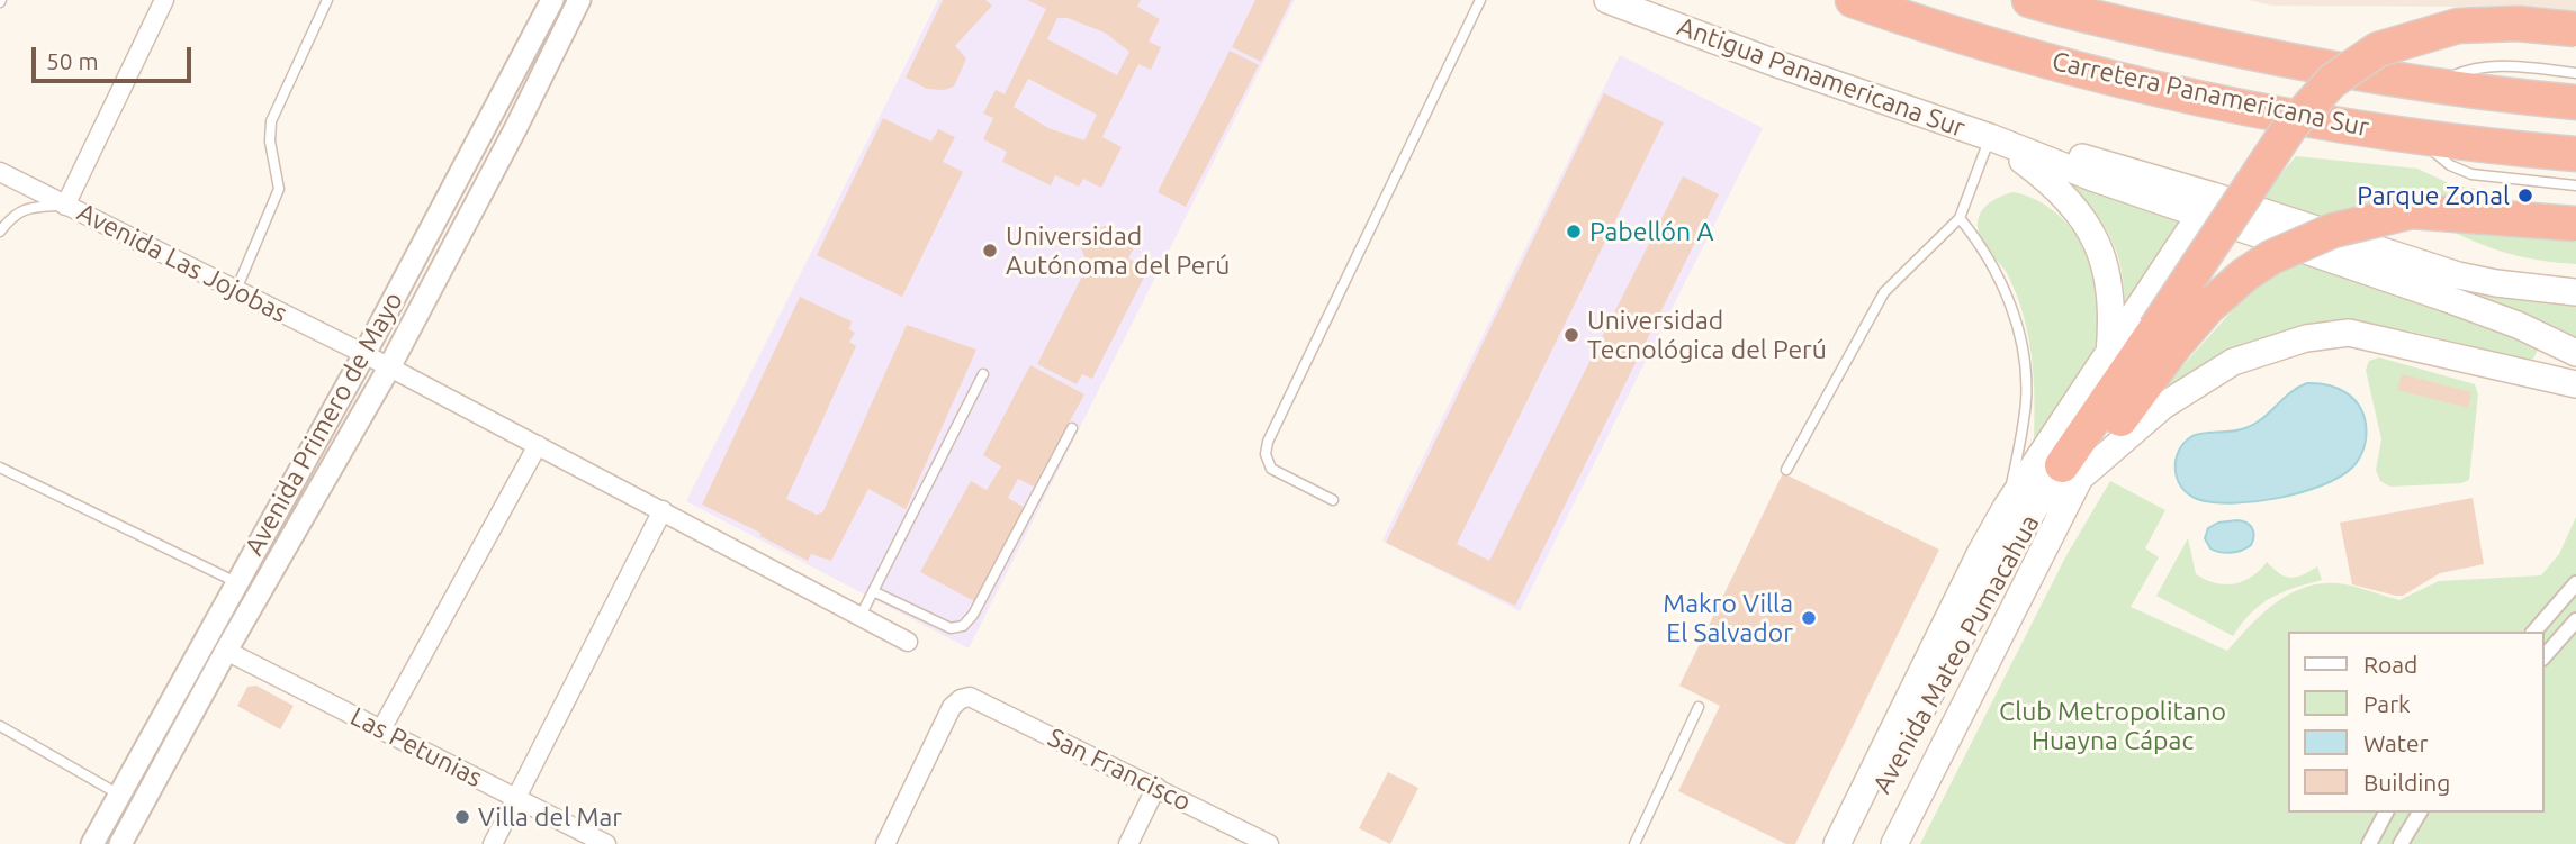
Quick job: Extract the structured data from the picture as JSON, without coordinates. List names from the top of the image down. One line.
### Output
{"streets":{"highway":["Carretera Panamericana Sur"],"main road":["Antigua Panamericana Sur","Avenida Mateo Pumacahua"],"street":["Avenida Las Jojobas","Avenida Primero de Mayo","Las Petunias","San Francisco"]},"crossings":[["Avenida Las Jojobas","Avenida Primero de Mayo"],["Avenida Primero de Mayo","Las Petunias"]],"parks":["Club Metropolitano Huayna Cápac"],"places":["Parque Zonal","Pabellón A","Universidad Autónoma del Perú","Universidad Tecnológica del Perú","Makro Villa El Salvador","Villa del Mar"],"legend":["Road","Park","Water","Building"],"scale_bar":"50 m"}
